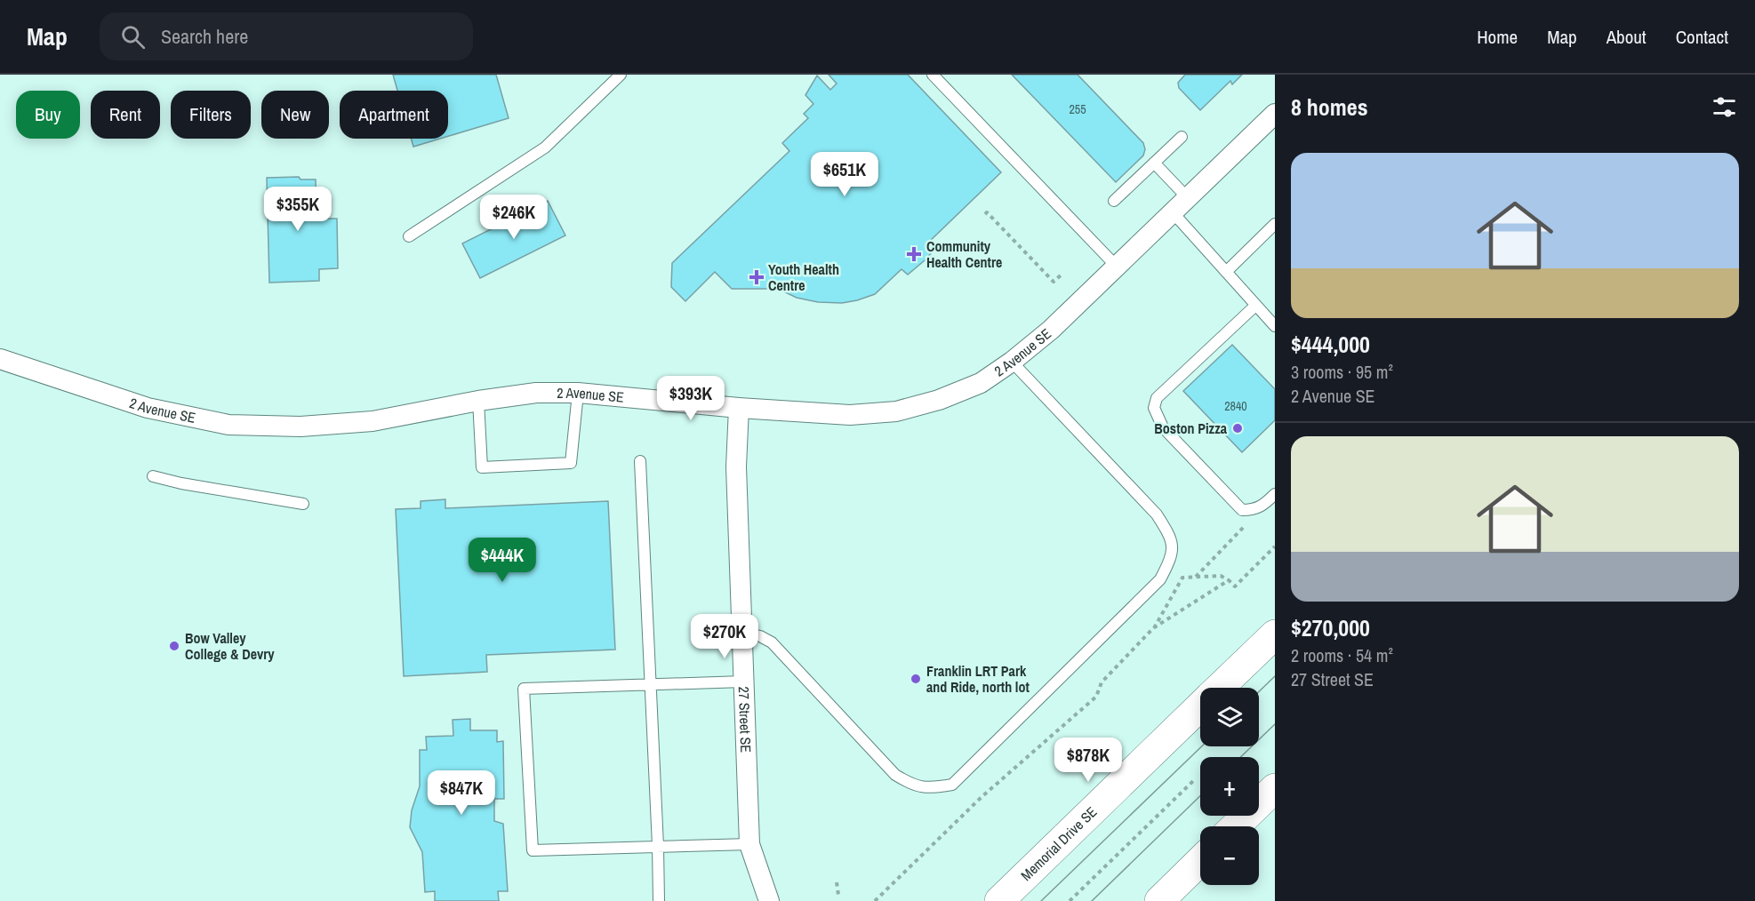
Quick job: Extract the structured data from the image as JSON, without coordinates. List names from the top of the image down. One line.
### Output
{"streets":{"main road":["Memorial Drive SE"],"street":["2 Avenue SE","27 Street SE"]},"crossings":[["2 Avenue SE","27 Street SE"]],"places":{"health":["Community Health Centre","Youth Health Centre"],"other":["Boston Pizza","Bow Valley College & Devry","Franklin LRT Park and Ride, north lot"]},"house_numbers":["255","2840"],"page":{"header":"Map","search":"Search here","nav":["Home","Map","About","Contact"],"heading":"8 homes","chip":["Buy","Rent","Filters","New","Apartment"],"list":[{"name":"$444,000","note":"3 rooms · 95 m² · 2 Avenue SE"},{"name":"$270,000","note":"2 rooms · 54 m² · 27 Street SE"}],"price":["$651K","$355K","$246K","$393K","$444K","$270K","$878K","$847K"],"map_buttons":["+","−"]}}
